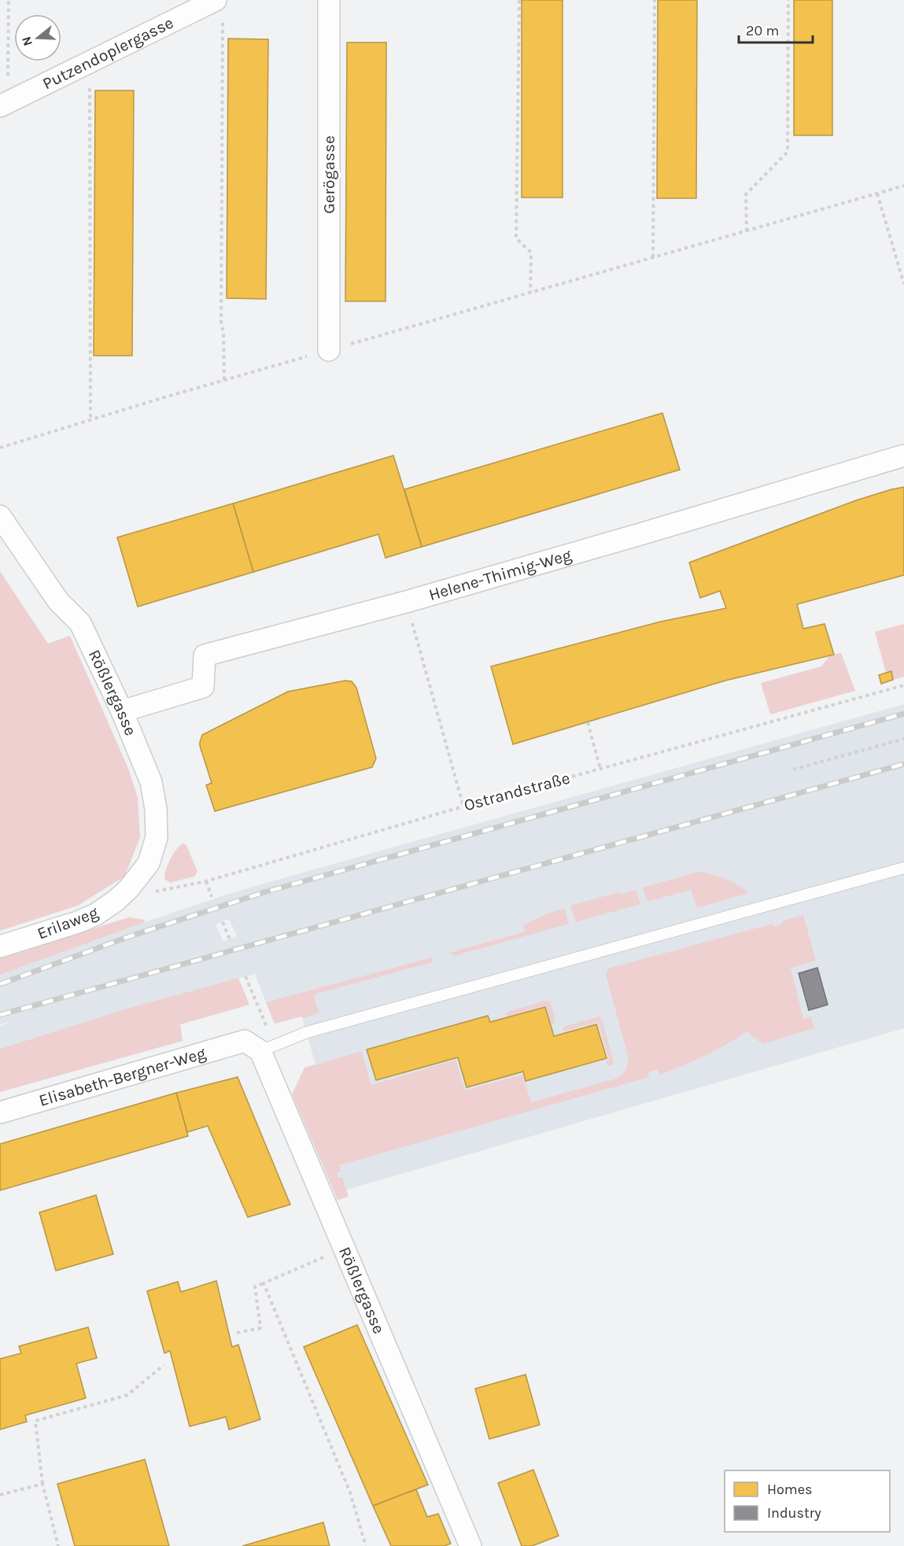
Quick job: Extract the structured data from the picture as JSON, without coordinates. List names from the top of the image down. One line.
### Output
{"streets":{"street":["Putzendoplergasse","Gerögasse","Helene-Thimig-Weg","Rößlergasse","Erilaweg","Elisabeth-Bergner-Weg"],"path":["Ostrandstraße"]},"crossings":[["Helene-Thimig-Weg","Rößlergasse"],["Rößlergasse","Ostrandstraße"],["Rößlergasse","Erilaweg"],["Rößlergasse","Elisabeth-Bergner-Weg"],["Ostrandstraße","Erilaweg"]],"legend":["Homes","Industry"],"scale_bar":"20 m","north":"left"}
